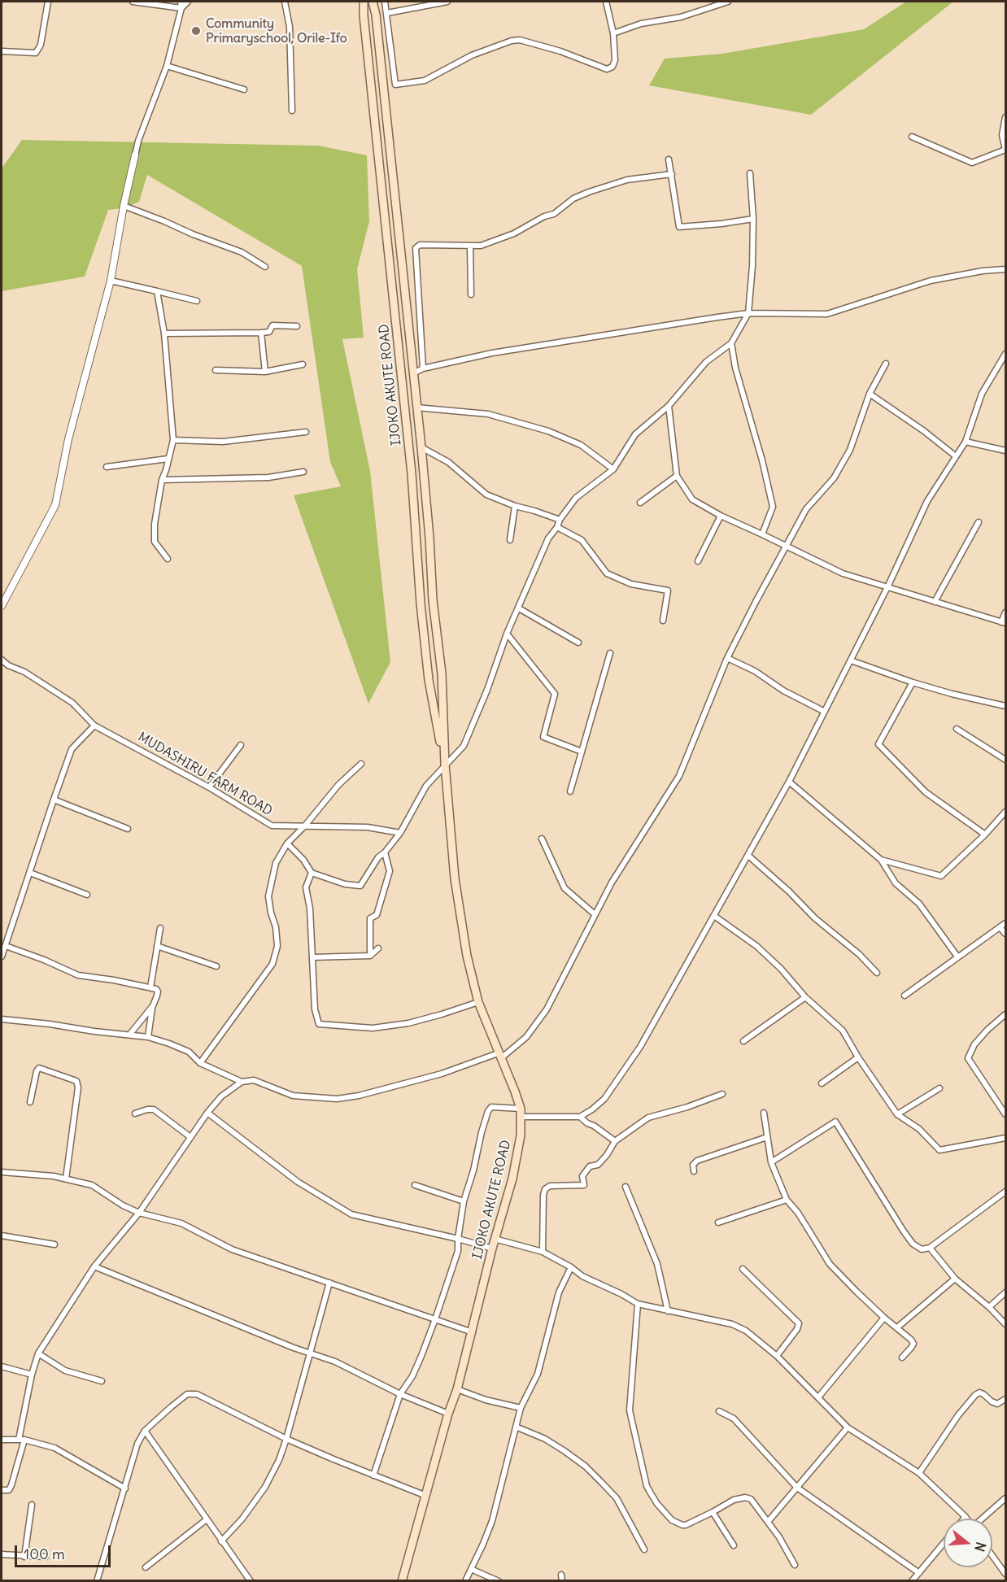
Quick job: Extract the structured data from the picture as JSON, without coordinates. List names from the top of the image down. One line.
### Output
{"streets":{"main road":["IJOKO AKUTE ROAD"],"street":["MUDASHIRU FARM ROAD"]},"places":["Community Primaryschool, Orile-Ifo"],"scale_bar":"100 m","north":"right"}
